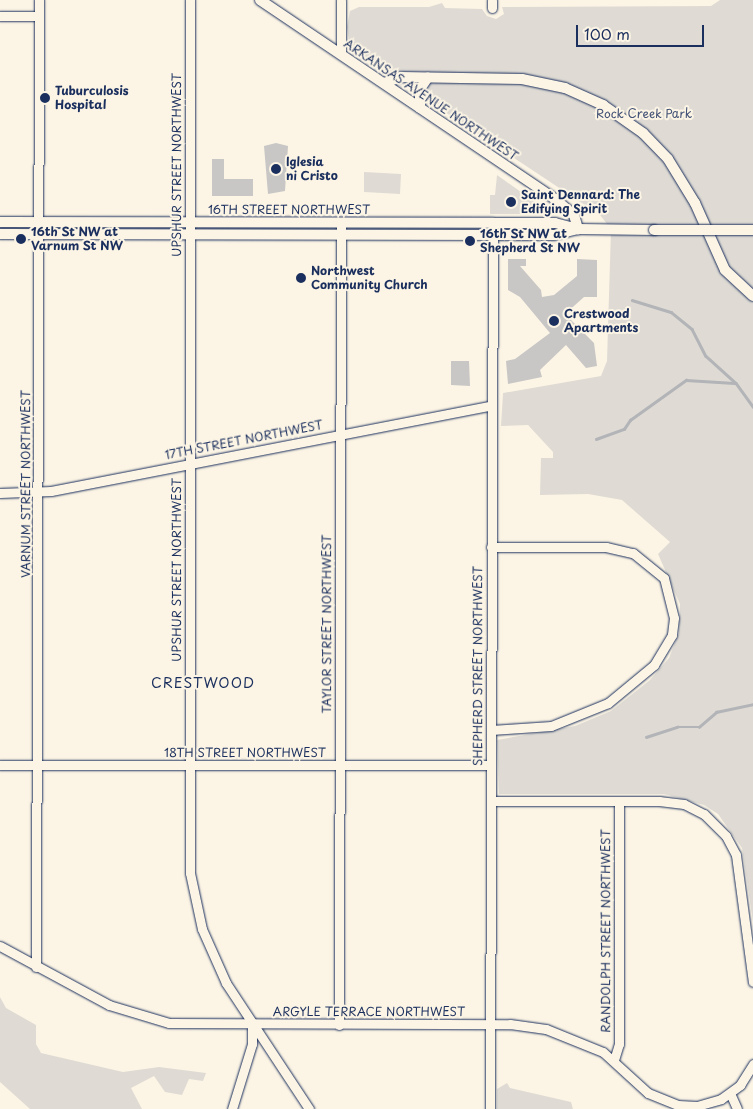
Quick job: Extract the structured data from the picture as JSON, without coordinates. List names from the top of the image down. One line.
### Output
{"streets":{"main road":["ARKANSAS AVENUE NORTHWEST","16TH STREET NORTHWEST"],"street":["UPSHUR STREET NORTHWEST","17TH STREET NORTHWEST","VARNUM STREET NORTHWEST","TAYLOR STREET NORTHWEST","SHEPHERD STREET NORTHWEST","18TH STREET NORTHWEST","RANDOLPH STREET NORTHWEST","ARGYLE TERRACE NORTHWEST"]},"crossings":[["ARKANSAS AVENUE NORTHWEST","16TH STREET NORTHWEST"],["UPSHUR STREET NORTHWEST","16TH STREET NORTHWEST"],["UPSHUR STREET NORTHWEST","17TH STREET NORTHWEST"],["UPSHUR STREET NORTHWEST","18TH STREET NORTHWEST"],["UPSHUR STREET NORTHWEST","ARGYLE TERRACE NORTHWEST"],["16TH STREET NORTHWEST","VARNUM STREET NORTHWEST"],["16TH STREET NORTHWEST","TAYLOR STREET NORTHWEST"],["16TH STREET NORTHWEST","SHEPHERD STREET NORTHWEST"],["17TH STREET NORTHWEST","VARNUM STREET NORTHWEST"],["17TH STREET NORTHWEST","TAYLOR STREET NORTHWEST"],["17TH STREET NORTHWEST","SHEPHERD STREET NORTHWEST"],["VARNUM STREET NORTHWEST","18TH STREET NORTHWEST"],["VARNUM STREET NORTHWEST","ARGYLE TERRACE NORTHWEST"],["TAYLOR STREET NORTHWEST","18TH STREET NORTHWEST"],["TAYLOR STREET NORTHWEST","ARGYLE TERRACE NORTHWEST"],["SHEPHERD STREET NORTHWEST","18TH STREET NORTHWEST"],["SHEPHERD STREET NORTHWEST","ARGYLE TERRACE NORTHWEST"],["RANDOLPH STREET NORTHWEST","ARGYLE TERRACE NORTHWEST"]],"districts":["CRESTWOOD"],"parks":["Rock Creek Park"],"places":["Tuburculosis Hospital","Iglesia ni Cristo","Saint Dennard: The Edifying Spirit","16th St NW at Varnum St NW","16th St NW at Shepherd St NW","Northwest Community Church","Crestwood Apartments"],"scale_bar":"100 m"}
